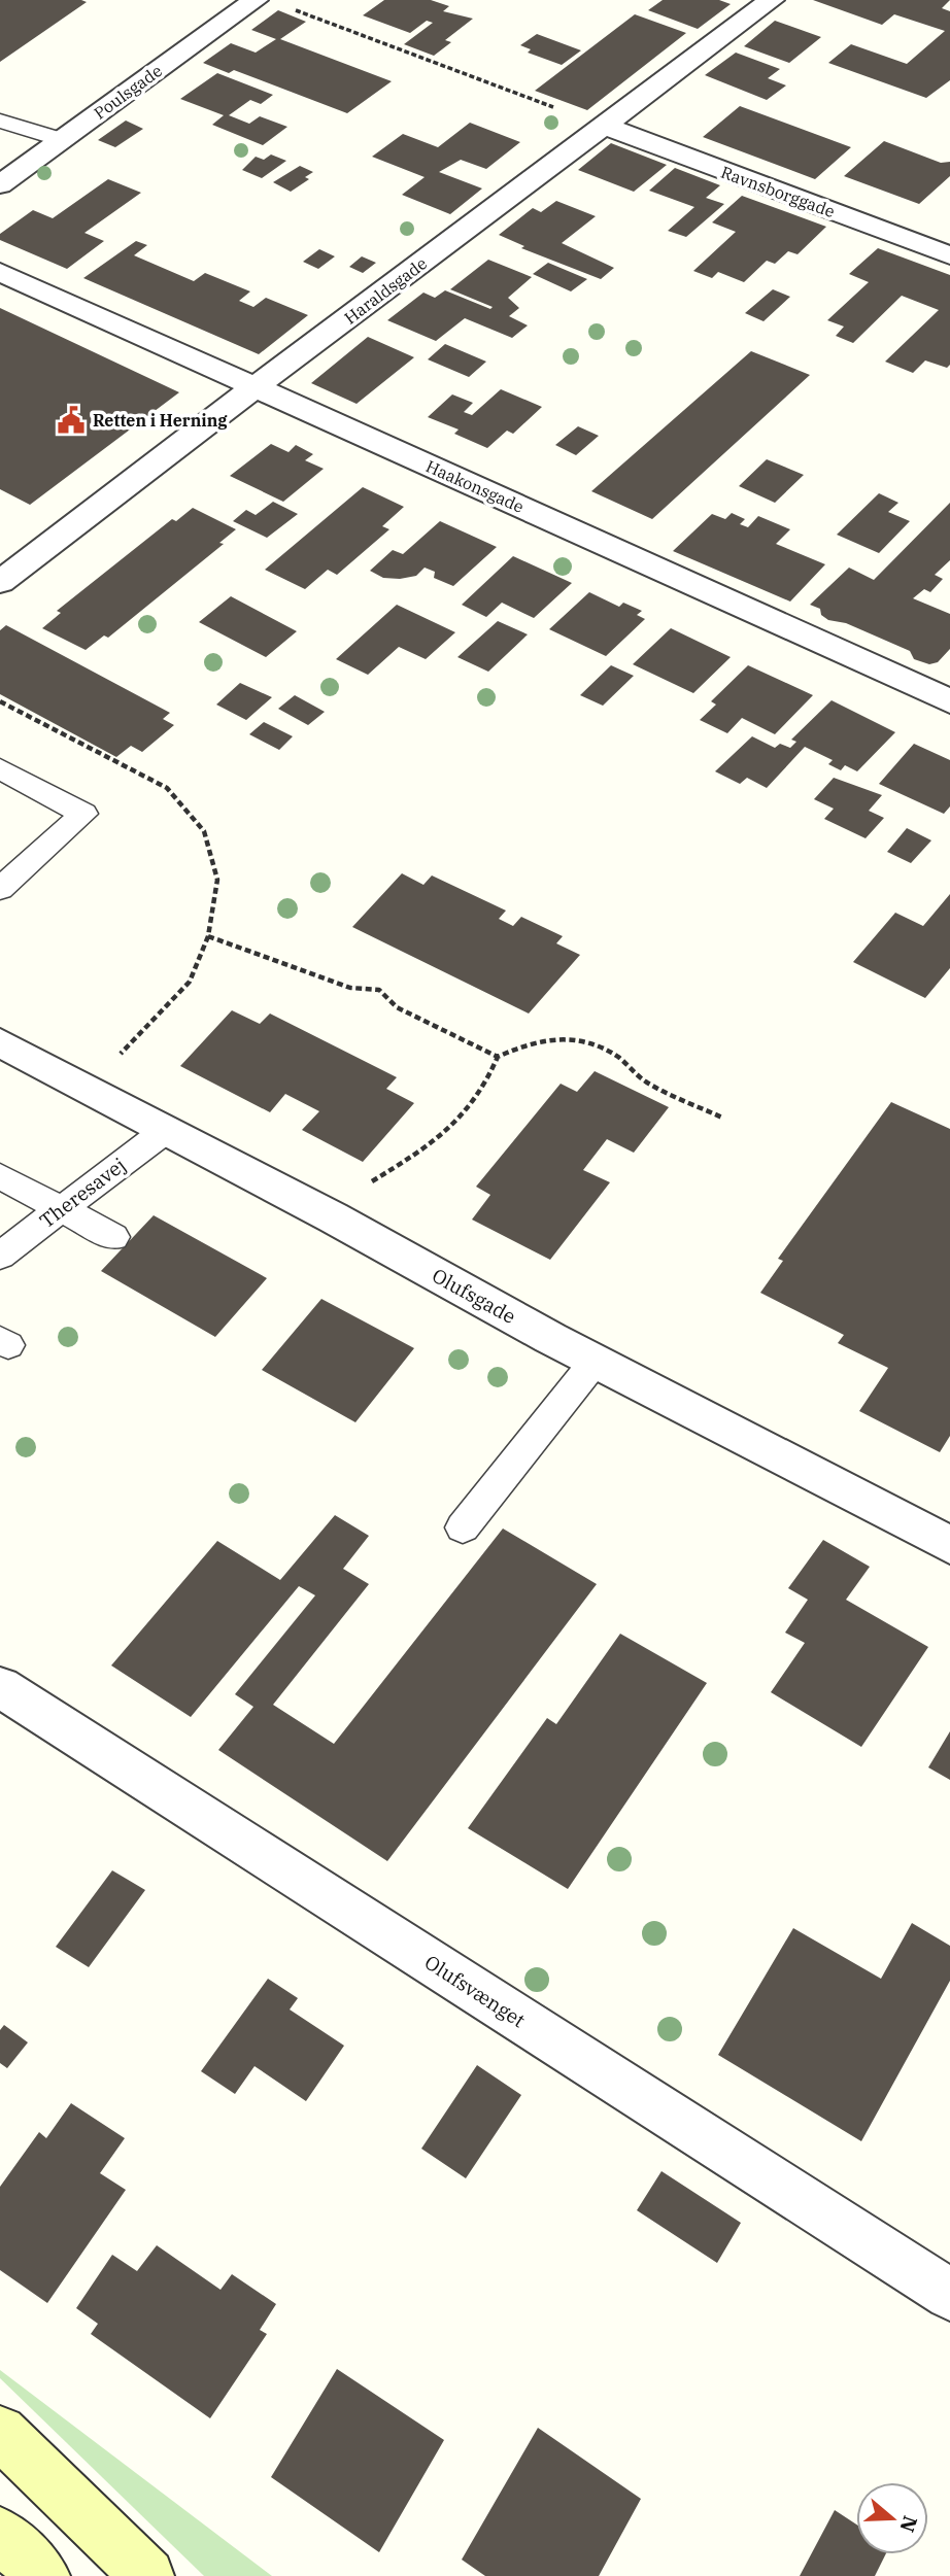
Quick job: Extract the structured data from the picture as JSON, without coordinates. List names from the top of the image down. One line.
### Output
{"streets":{"street":["Poulsgade","Ravnsborggade","Haraldsgade","Haakonsgade","Olufsgade","Olufsvænget"],"lane":["Theresavej"]},"crossings":[["Ravnsborggade","Haraldsgade"],["Haraldsgade","Haakonsgade"],["Theresavej","Olufsgade"]],"places":{"public building":["Retten i Herning"]},"north":"right"}
